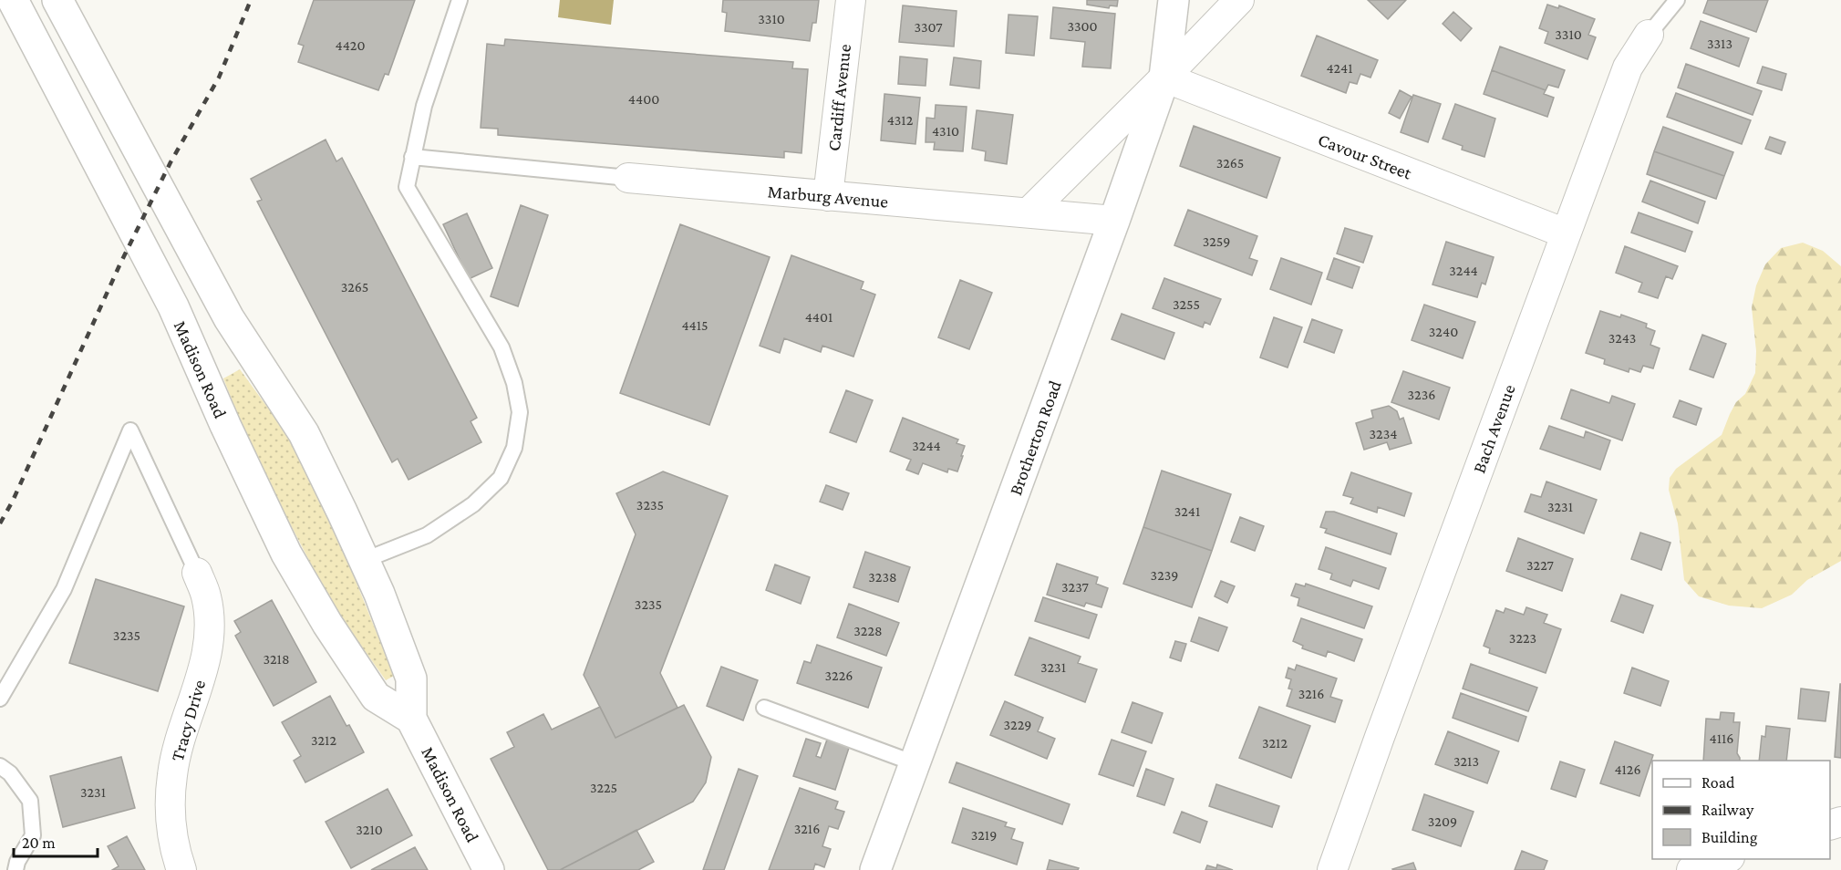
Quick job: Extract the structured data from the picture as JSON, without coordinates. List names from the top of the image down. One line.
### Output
{"streets":{"main road":["Madison Road","Brotherton Road"],"street":["Cardiff Avenue","Cavour Street","Marburg Avenue","Bach Avenue","Tracy Drive"]},"crossings":[["Cardiff Avenue","Marburg Avenue"],["Cavour Street","Bach Avenue"],["Cavour Street","Brotherton Road"],["Marburg Avenue","Brotherton Road"]],"house_numbers":["3310","3300","3307","3310","3313","4420","4241","4400","4312","4310","3265","3259","3244","3265","3255","4401","4415","3240","3243","3236","3234","3244","3235","3231","3241","3227","3239","3238","3237","3235","3228","3235","3223","3218","3231","3226","3216","3229","4116","3212","3212","3213","4126","3225","3231","3209","3216","3210","3219"],"legend":["Road","Railway","Building"],"scale_bar":"20 m"}
